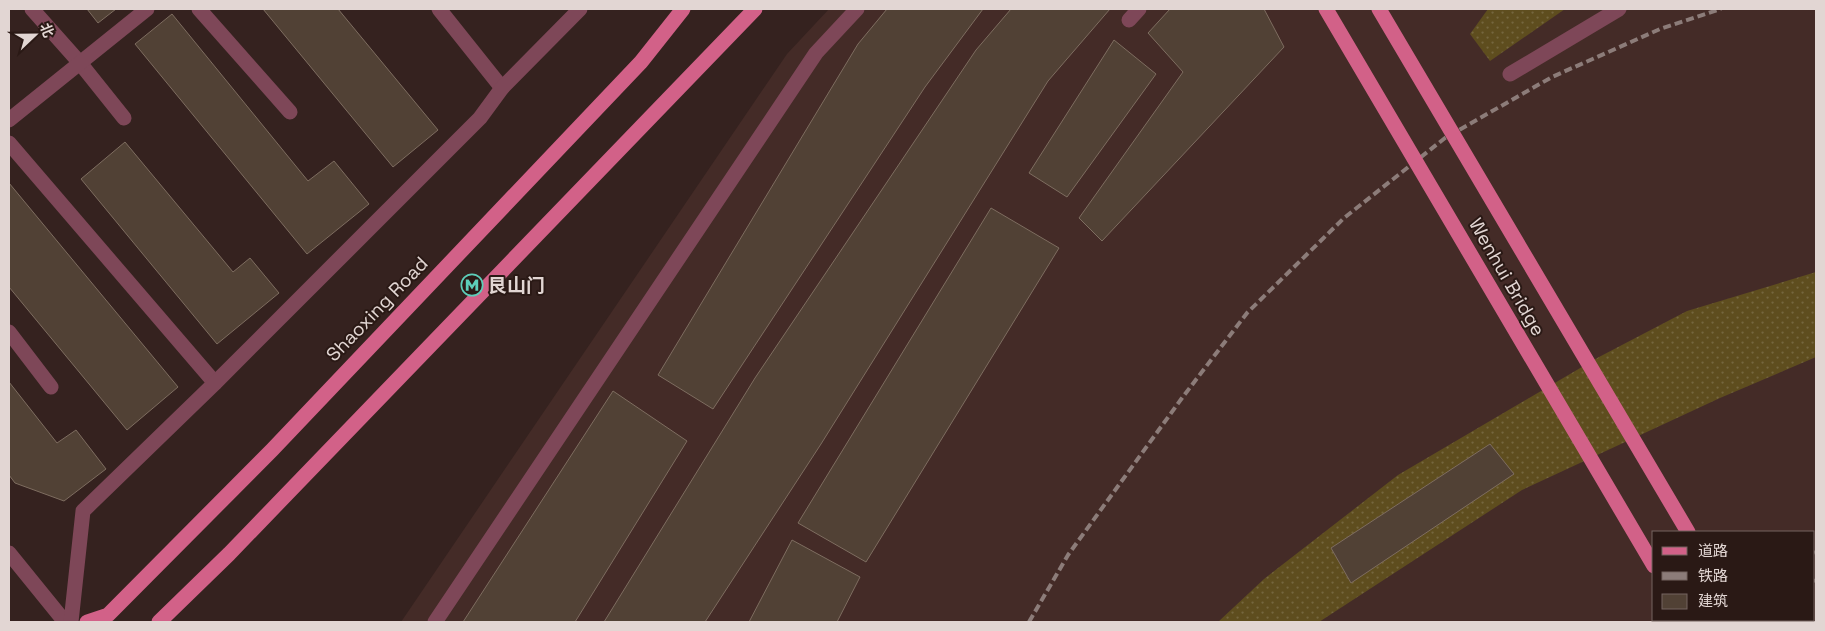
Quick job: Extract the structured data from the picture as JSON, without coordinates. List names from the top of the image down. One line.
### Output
{"streets":{"main road":["Wenhui Bridge","Shaoxing Road"]},"places":{"metro station":["艮山门"]},"legend":["道路","铁路","建筑"],"north":"right"}
